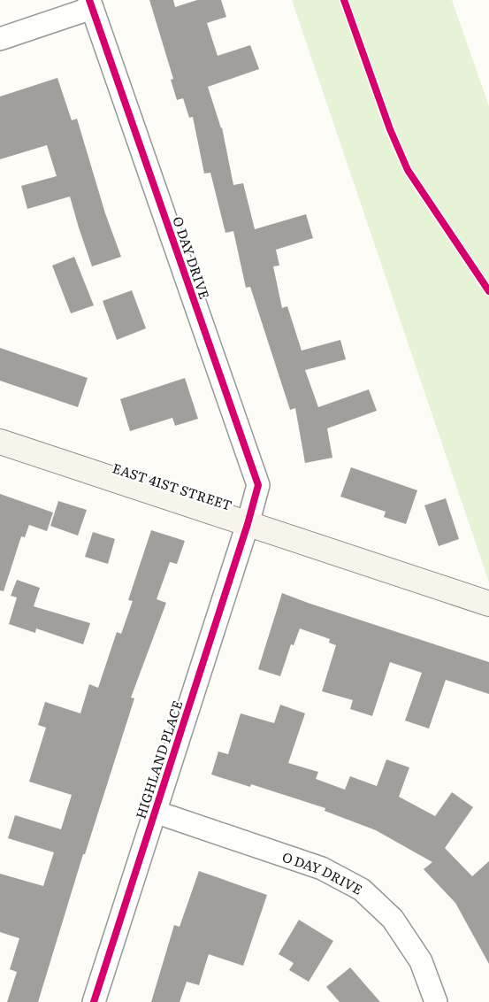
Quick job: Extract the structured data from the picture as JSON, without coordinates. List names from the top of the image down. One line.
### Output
{"streets":{"street":["O DAY DRIVE","EAST 41ST STREET","HIGHLAND PLACE"]},"crossings":[["O DAY DRIVE","EAST 41ST STREET"],["O DAY DRIVE","HIGHLAND PLACE"],["EAST 41ST STREET","HIGHLAND PLACE"]]}
